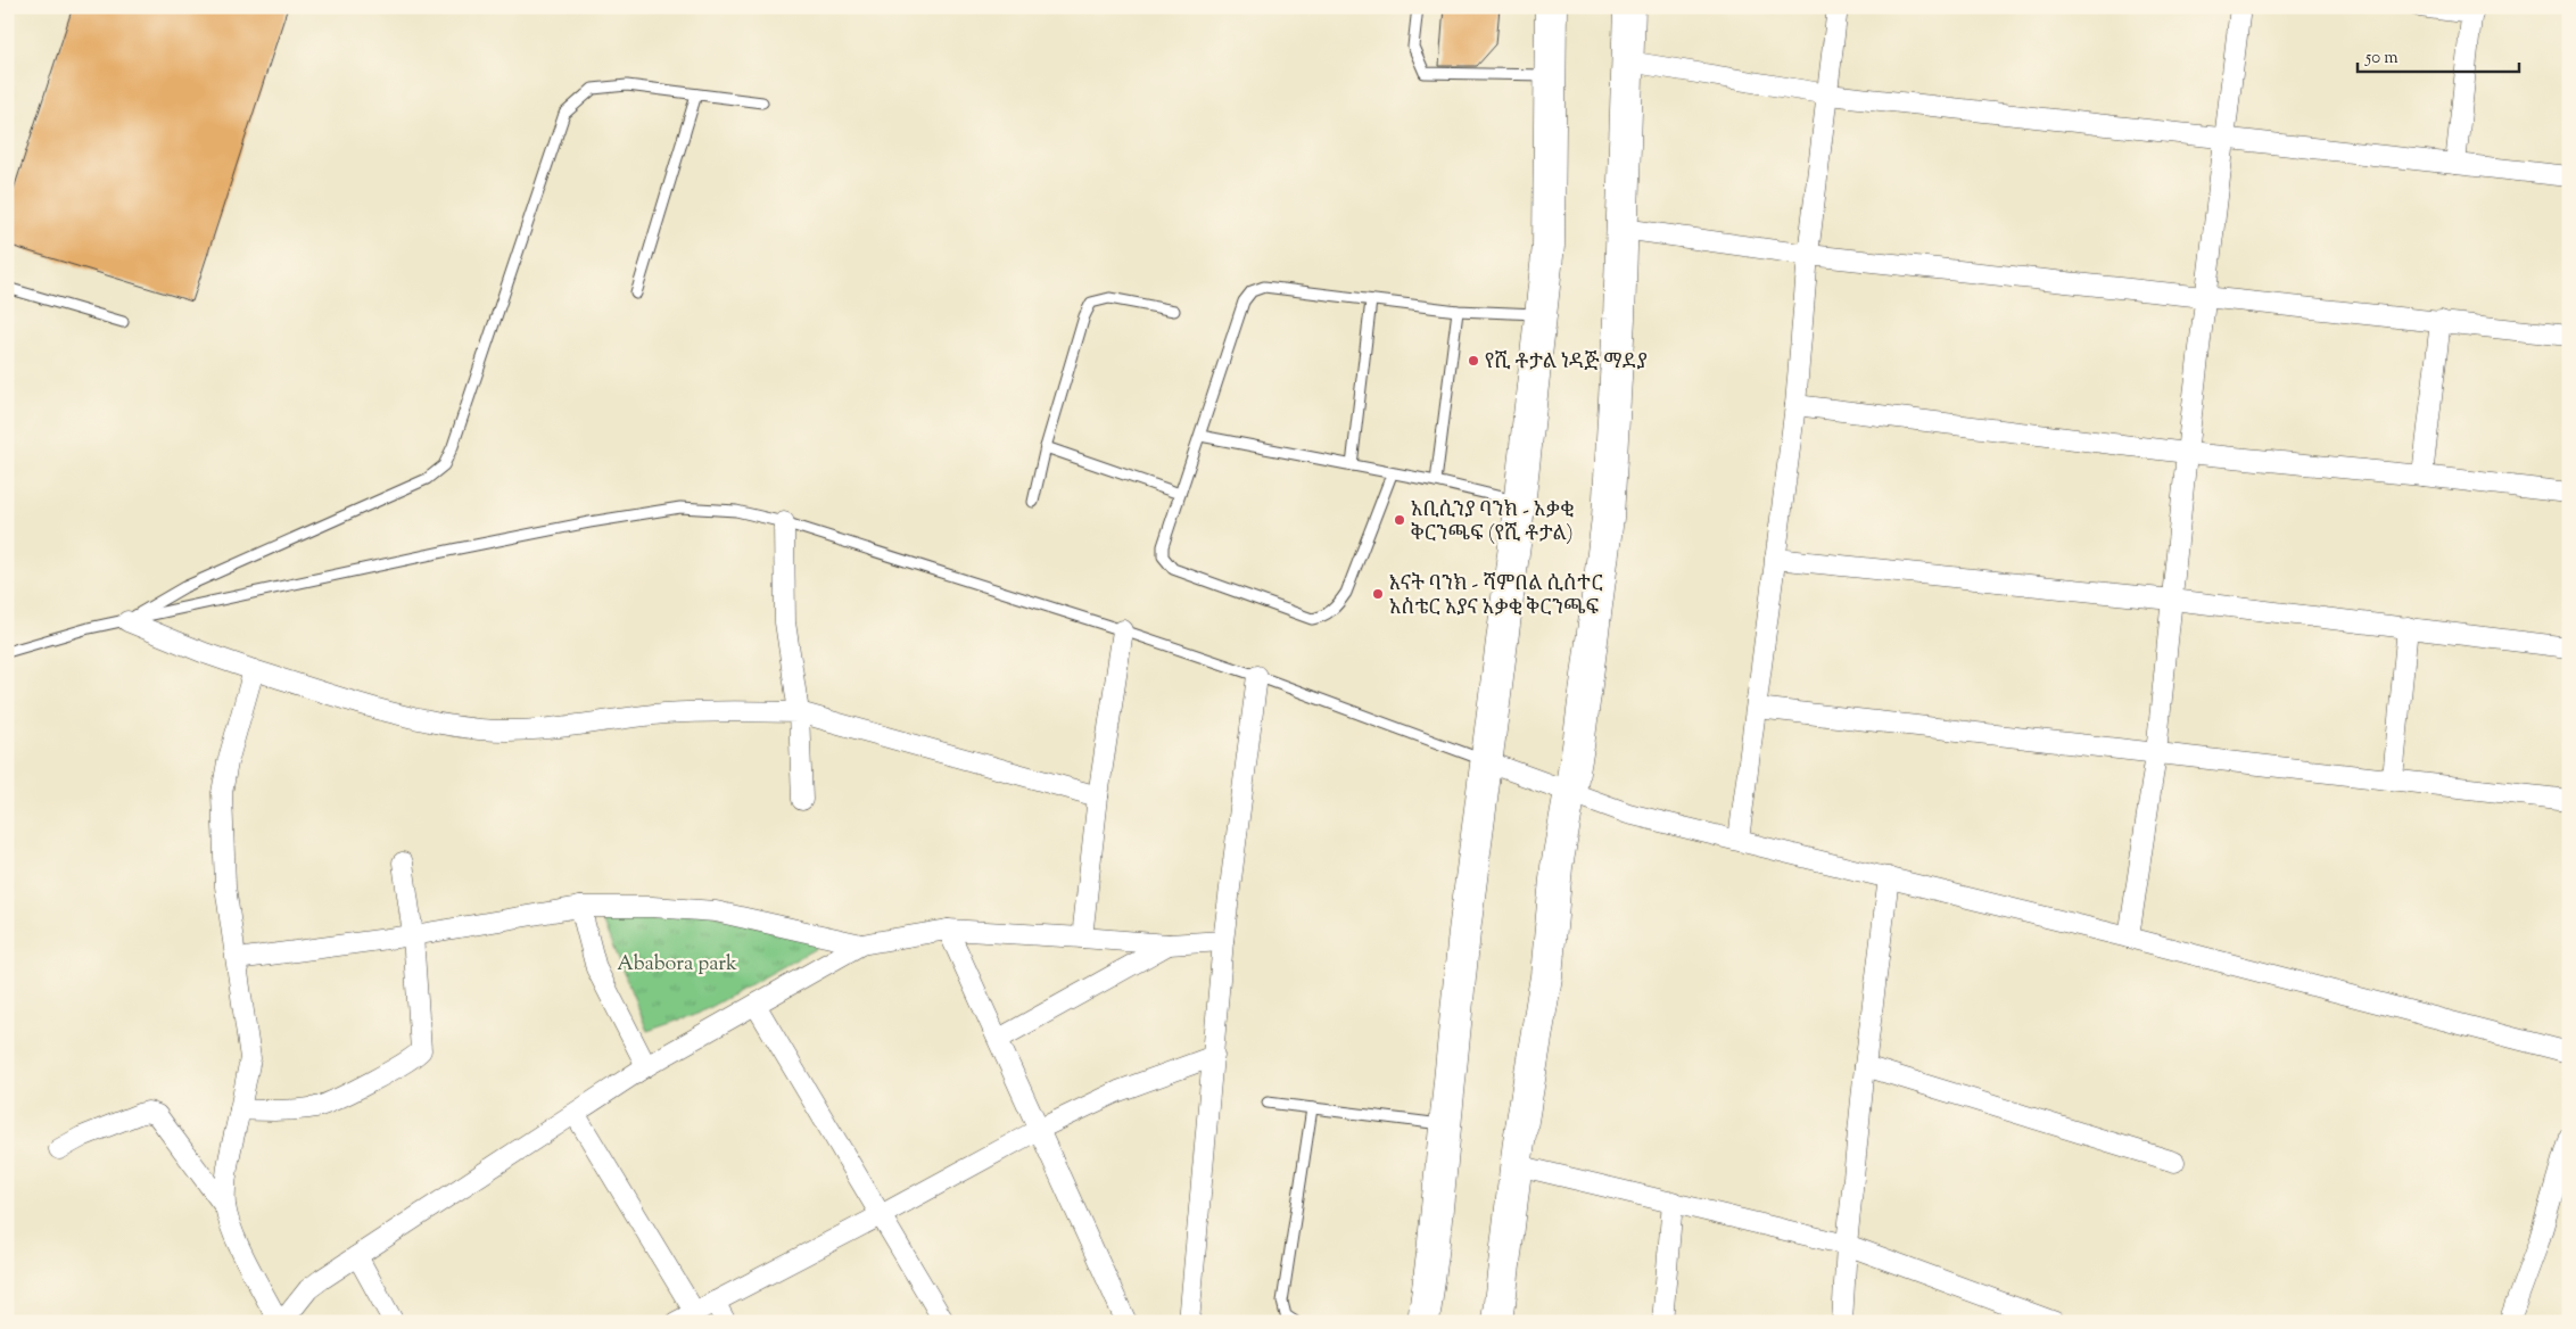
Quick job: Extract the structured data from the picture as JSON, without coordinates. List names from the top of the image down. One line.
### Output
{"parks":["Ababora park"],"places":["የሺ ቶታል ነዳጅ ማደያ","አቢሲንያ ባንክ - አቃቂ ቅርንጫፍ (የሺ ቶታል)","እናት ባንክ - ሻምበል ሲስተር አስቴር አያና አቃቂ ቅርንጫፍ"],"scale_bar":"50 m"}
